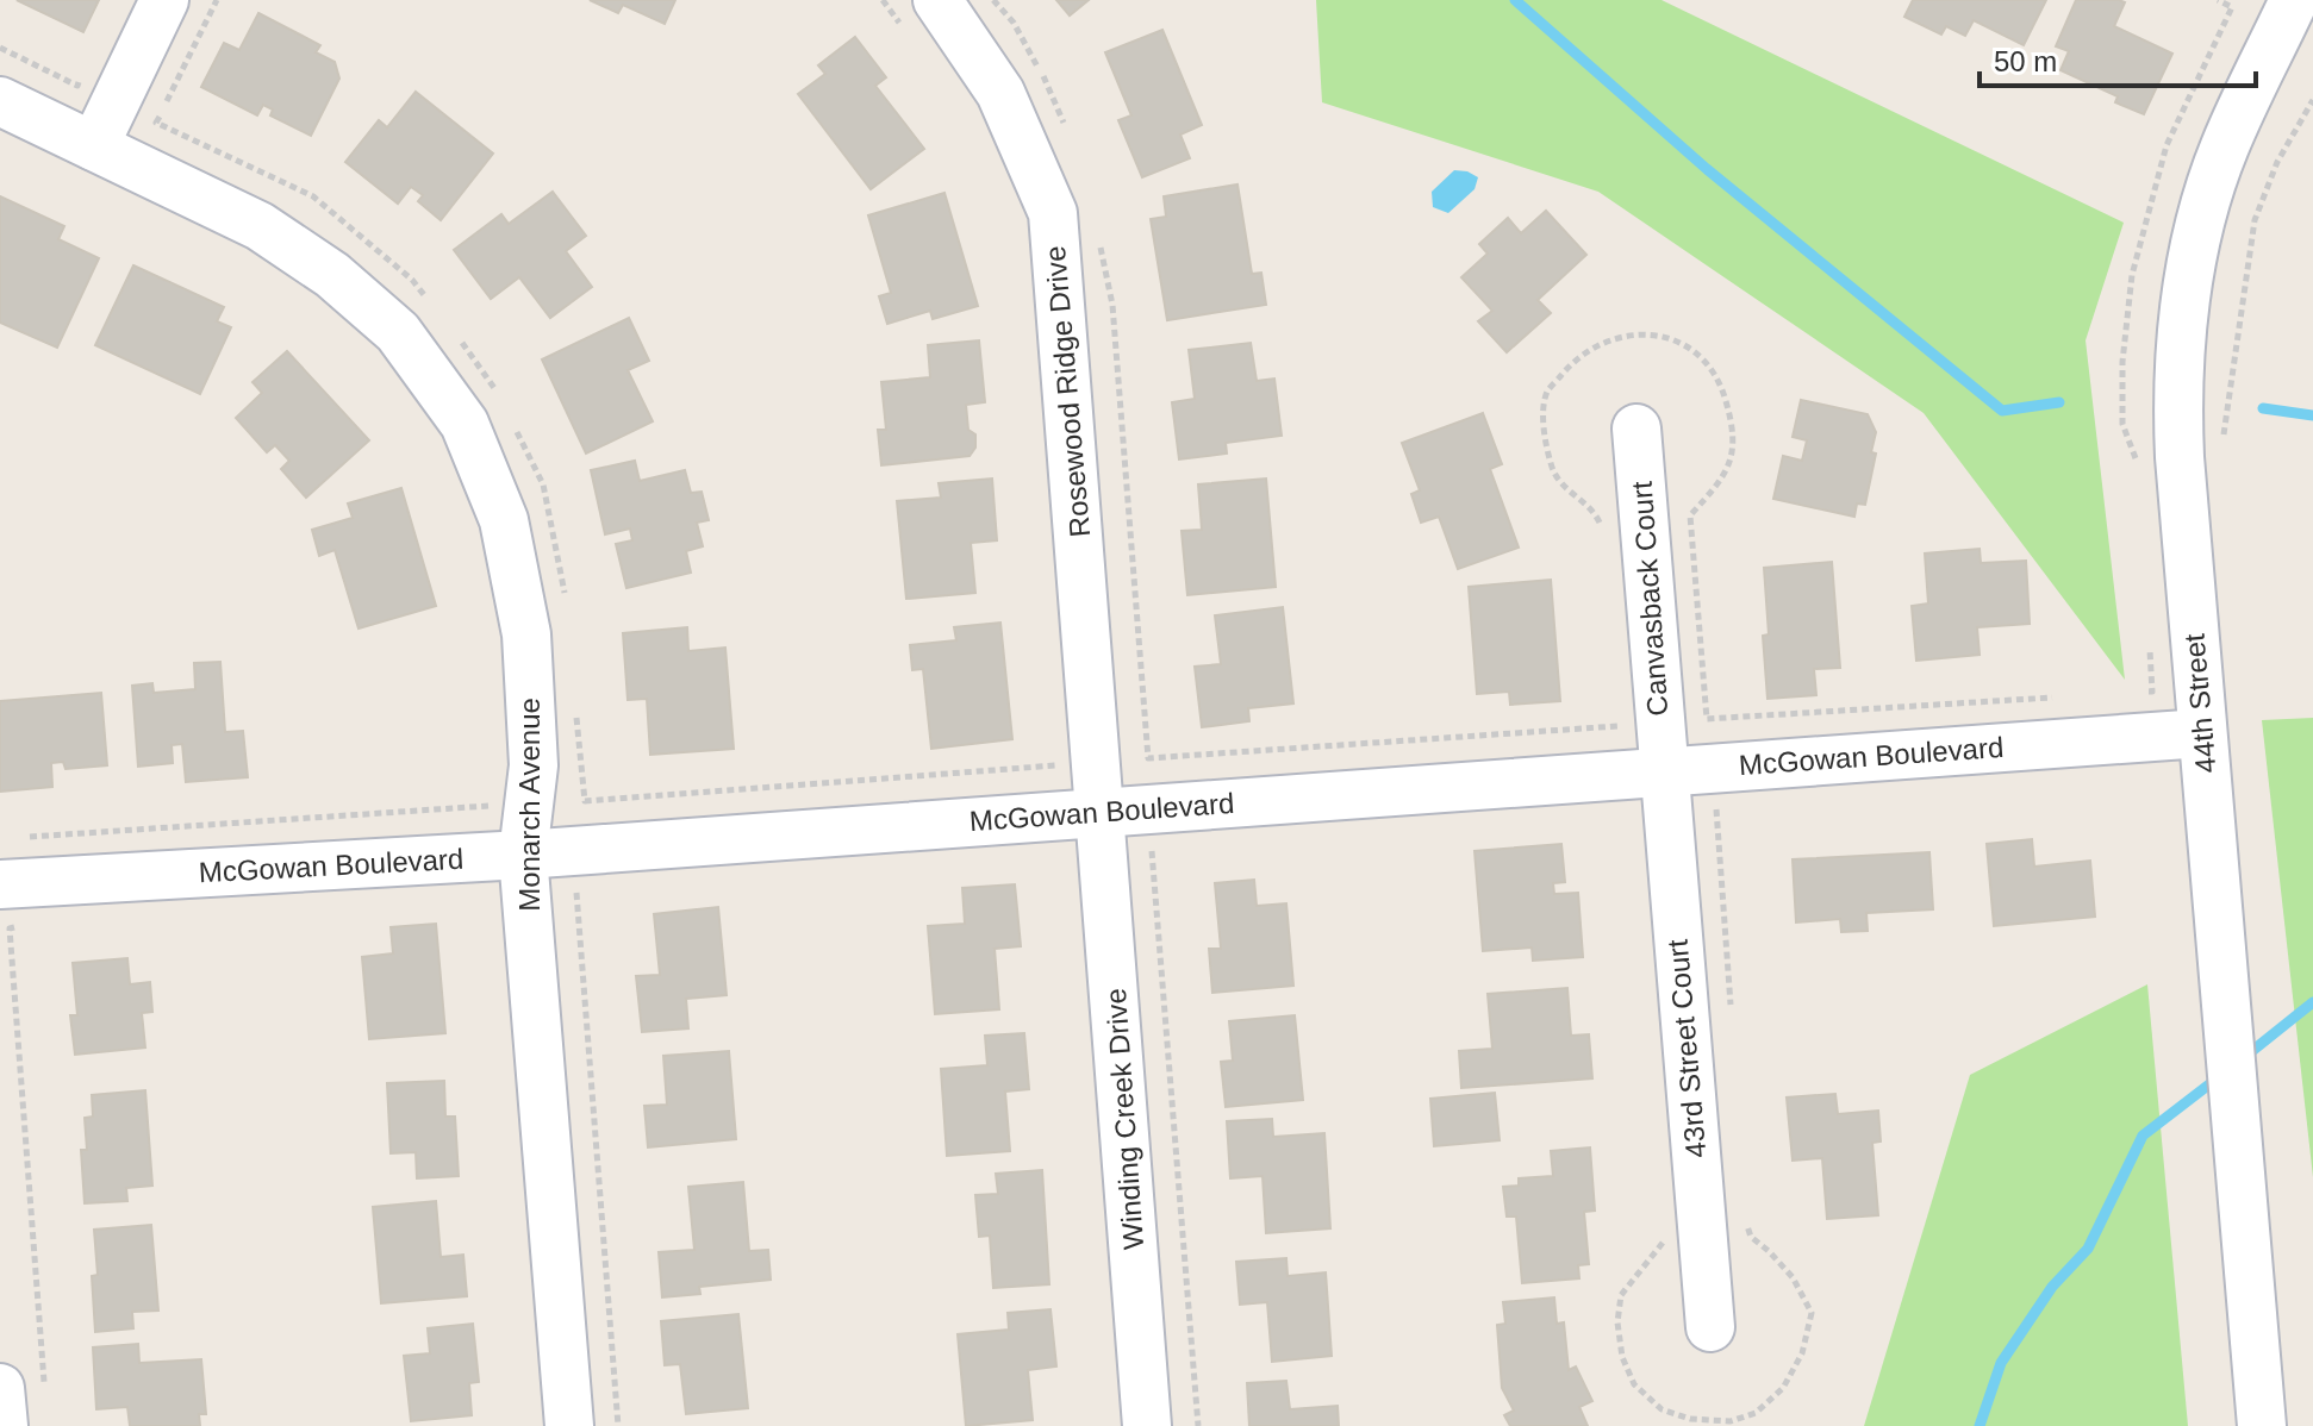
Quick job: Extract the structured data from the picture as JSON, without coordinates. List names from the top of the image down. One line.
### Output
{"streets":{"street":["Rosewood Ridge Drive","Canvasback Court","44th Street","McGowan Boulevard","Monarch Avenue","43rd Street Court","Winding Creek Drive"]},"crossings":[["Rosewood Ridge Drive","McGowan Boulevard"],["Rosewood Ridge Drive","Winding Creek Drive"],["Canvasback Court","McGowan Boulevard"],["Canvasback Court","43rd Street Court"],["44th Street","McGowan Boulevard"],["McGowan Boulevard","Monarch Avenue"],["McGowan Boulevard","43rd Street Court"],["McGowan Boulevard","Winding Creek Drive"]],"scale_bar":"50 m"}
